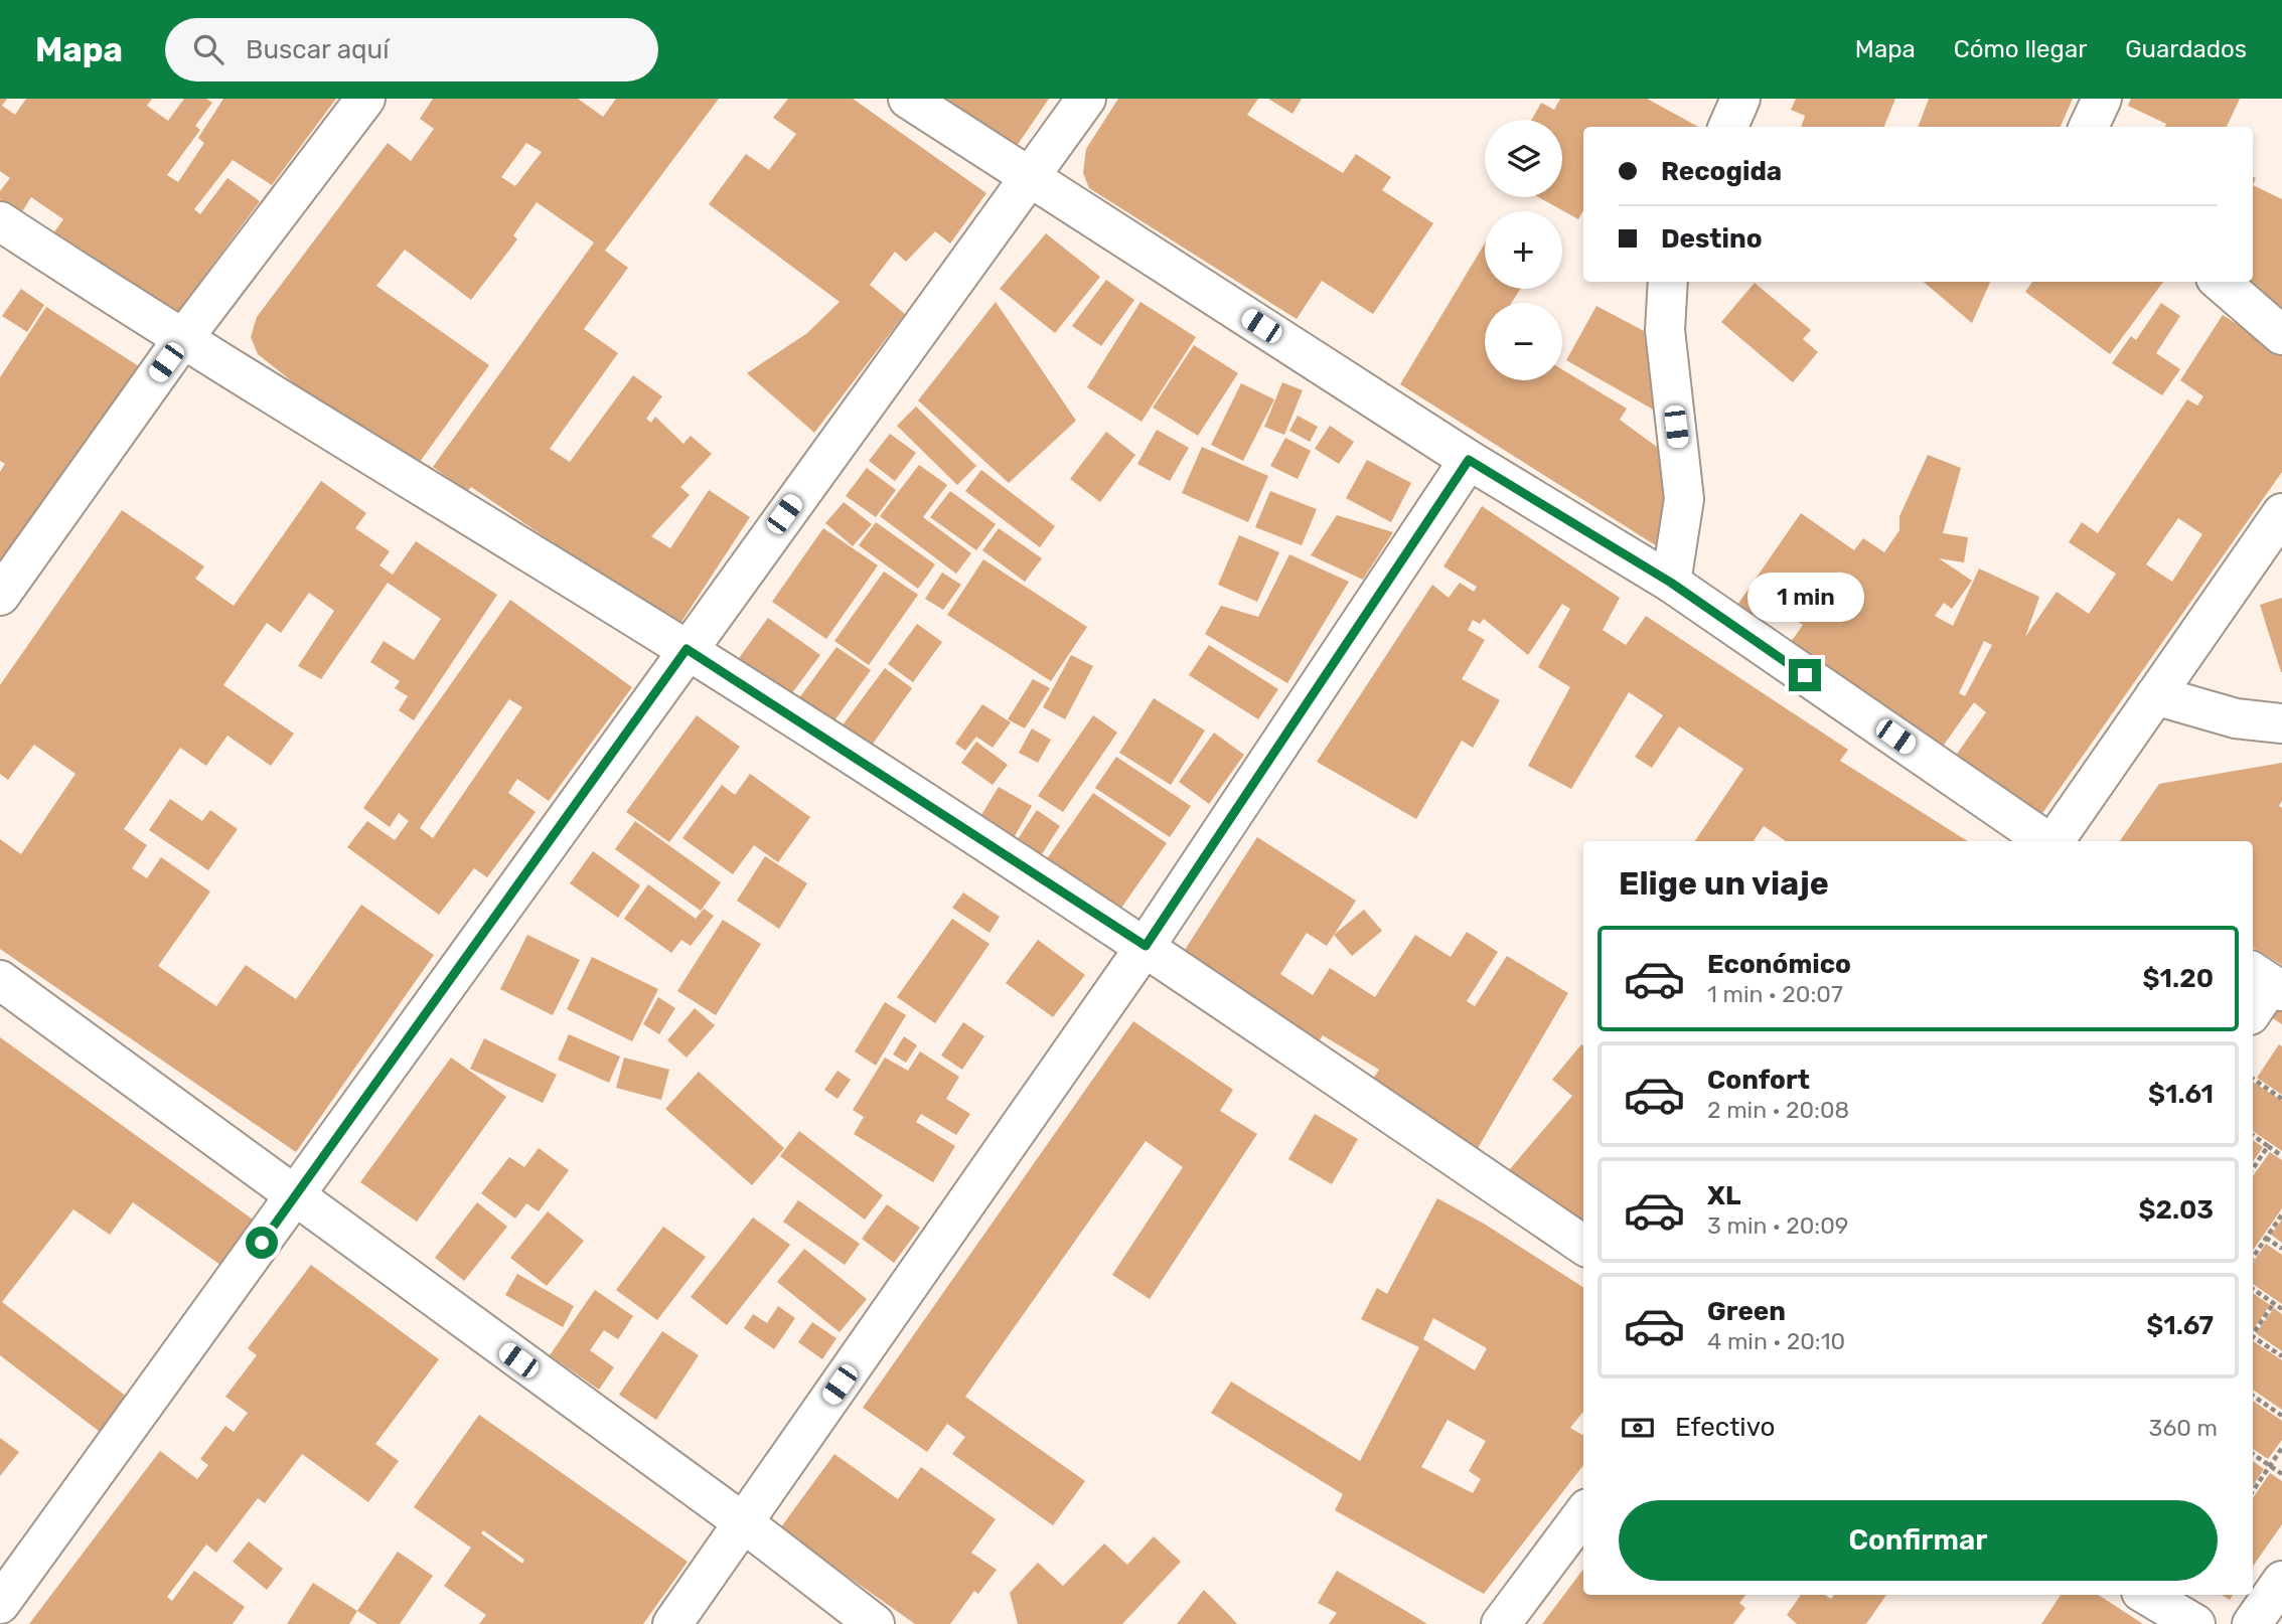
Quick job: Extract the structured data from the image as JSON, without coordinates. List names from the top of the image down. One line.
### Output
{"page":{"header":"Mapa","search":"Buscar aquí","nav":["Mapa","Cómo llegar","Guardados"],"map_buttons":["+","−"],"banner":["Recogida","Destino"],"bubble":"1 min","heading":"Elige un viaje","list":[{"name":"Económico","note":"1 min · 20:07","value":"$1.20"},{"name":"Confort","note":"2 min · 20:08","value":"$1.61"},{"name":"XL","note":"3 min · 20:09","value":"$2.03"},{"name":"Green","note":"4 min · 20:10","value":"$1.67"}],"pay":["Efectivo","360 m"],"buttons":"Confirmar"}}
